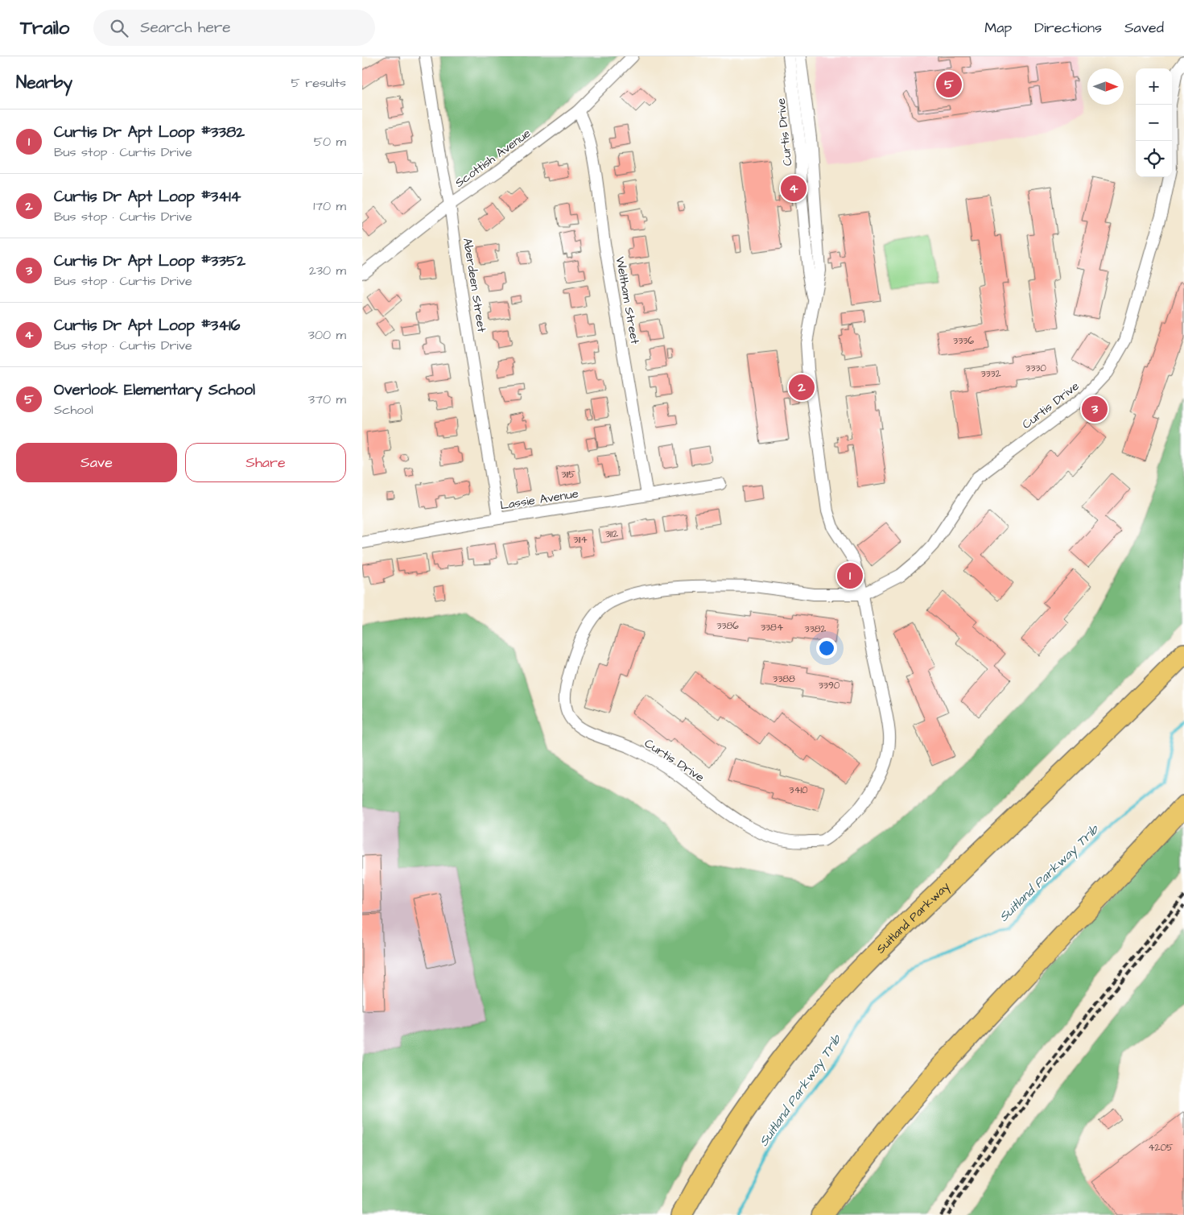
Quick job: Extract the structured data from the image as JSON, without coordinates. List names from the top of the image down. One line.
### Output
{"streets":{"highway":["Suitland Parkway"],"street":["Curtis Drive","Scottish Avenue","Aberdeen Street","Weltham Street","Lassie Avenue"]},"crossings":[["Scottish Avenue","Aberdeen Street"],["Scottish Avenue","Weltham Street"],["Aberdeen Street","Lassie Avenue"],["Weltham Street","Lassie Avenue"]],"water":["Suitland Parkway Trib"],"house_numbers":["3336","3330","3332","3115","3112","3114","3386","3384","3382","3388","3390","3410","4205"],"north":"right","page":{"header":"Trailo","search":"Search here","nav":["Map","Directions","Saved"],"heading":["Nearby","5 results"],"map_buttons":["+","−"],"pins":["5","4","2","3","1"],"list":[{"mark":"1","name":"Curtis Dr Apt Loop #3382","note":"Bus stop · Curtis Drive","value":"50 m"},{"mark":"2","name":"Curtis Dr Apt Loop #3414","note":"Bus stop · Curtis Drive","value":"170 m"},{"mark":"3","name":"Curtis Dr Apt Loop #3352","note":"Bus stop · Curtis Drive","value":"230 m"},{"mark":"4","name":"Curtis Dr Apt Loop #3416","note":"Bus stop · Curtis Drive","value":"300 m"},{"mark":"5","name":"Overlook Elementary School","note":"School","value":"370 m"}],"buttons":["Save","Share"]}}
